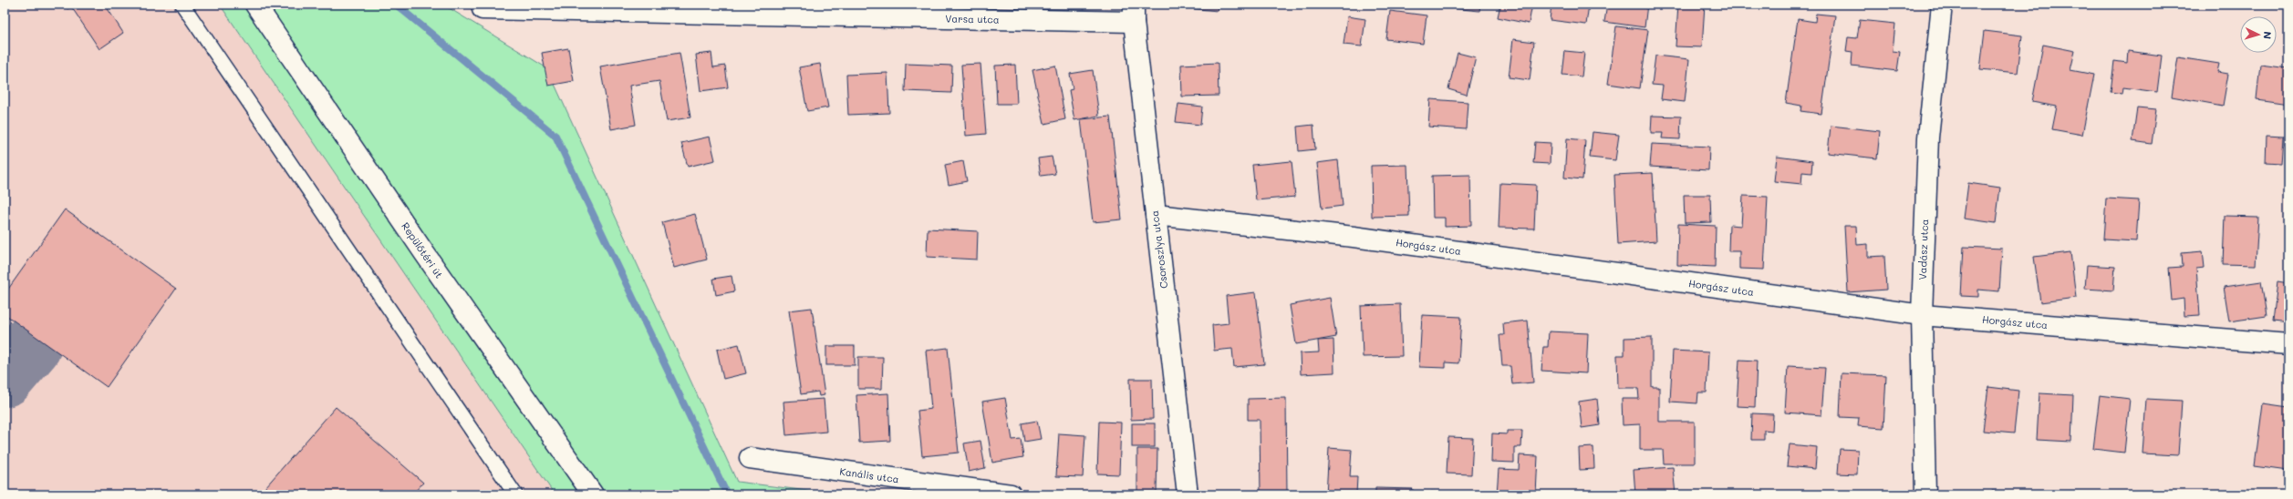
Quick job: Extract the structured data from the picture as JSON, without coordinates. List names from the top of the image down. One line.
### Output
{"streets":{"street":["Varsa utca","Horgász utca","Csoroszlya utca","Vadász utca","Repülőtéri út","Kanális utca"]},"crossings":[["Varsa utca","Csoroszlya utca"],["Horgász utca","Csoroszlya utca"],["Horgász utca","Vadász utca"]],"north":"right"}
